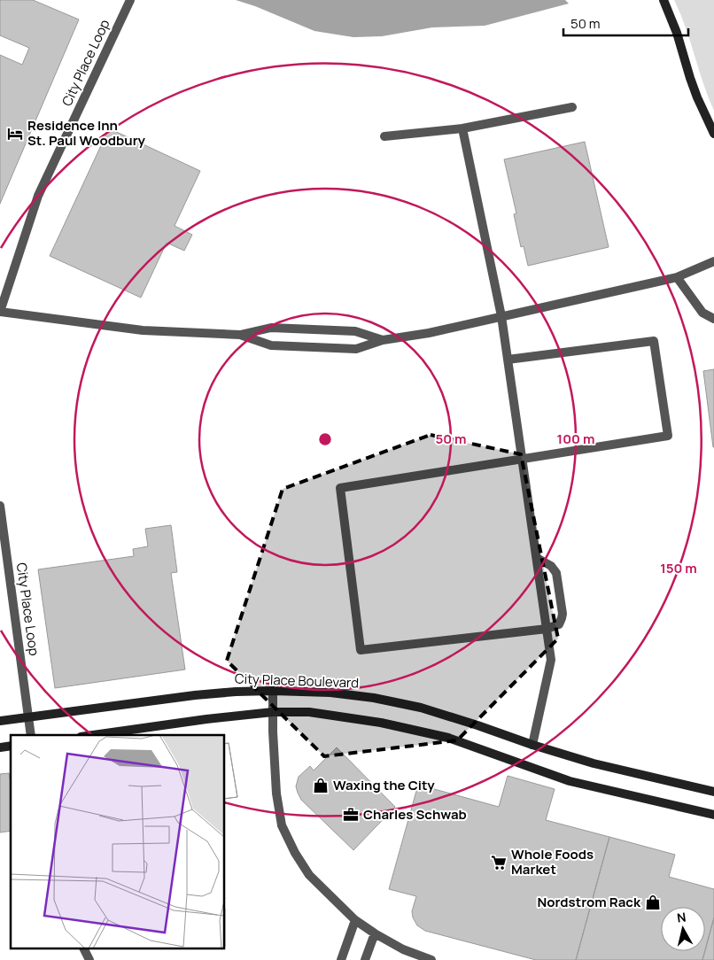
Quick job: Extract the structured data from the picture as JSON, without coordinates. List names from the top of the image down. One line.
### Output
{"streets":{"street":["City Place Loop","City Place Boulevard"]},"crossings":[["City Place Loop","City Place Boulevard"]],"places":{"hotel":["Residence Inn St. Paul Woodbury"],"shop":["Waxing the City","Nordstrom Rack"],"office":["Charles Schwab"],"supermarket":["Whole Foods Market"]},"scale_bar":"50 m","north":"top","rings":["50 m","100 m","150 m"]}
